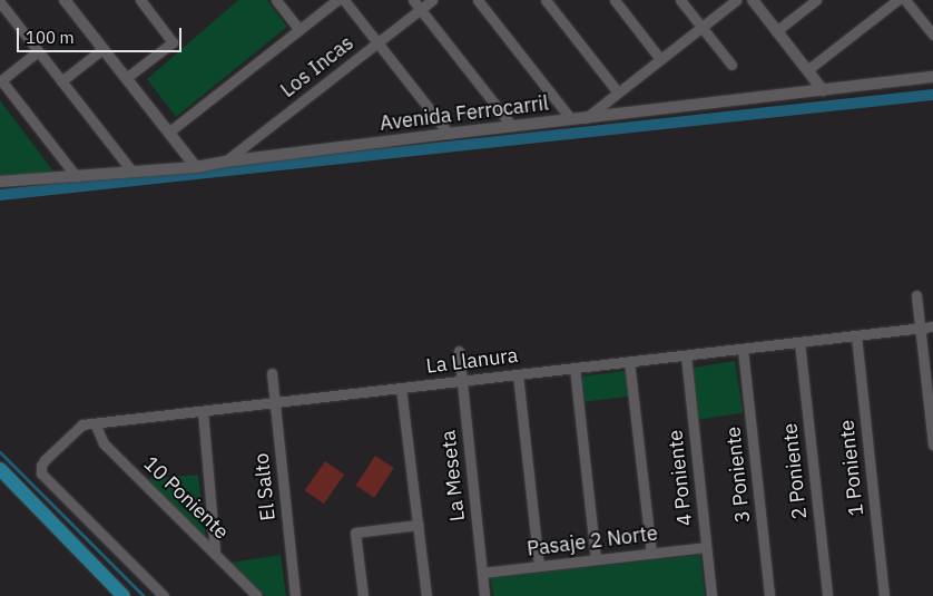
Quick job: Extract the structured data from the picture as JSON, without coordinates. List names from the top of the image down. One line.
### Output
{"streets":{"street":["Los Incas","Avenida Ferrocarril","La Llanura","1 Poniente","2 Poniente","3 Poniente","La Meseta","4 Poniente","El Salto","10 Poniente","Pasaje 2 Norte"]},"crossings":[["Los Incas","Avenida Ferrocarril"],["La Llanura","1 Poniente"],["La Llanura","2 Poniente"],["La Llanura","3 Poniente"],["La Llanura","La Meseta"],["La Llanura","4 Poniente"],["La Llanura","El Salto"],["La Llanura","10 Poniente"],["La Meseta","Pasaje 2 Norte"],["4 Poniente","Pasaje 2 Norte"]],"scale_bar":"100 m"}
